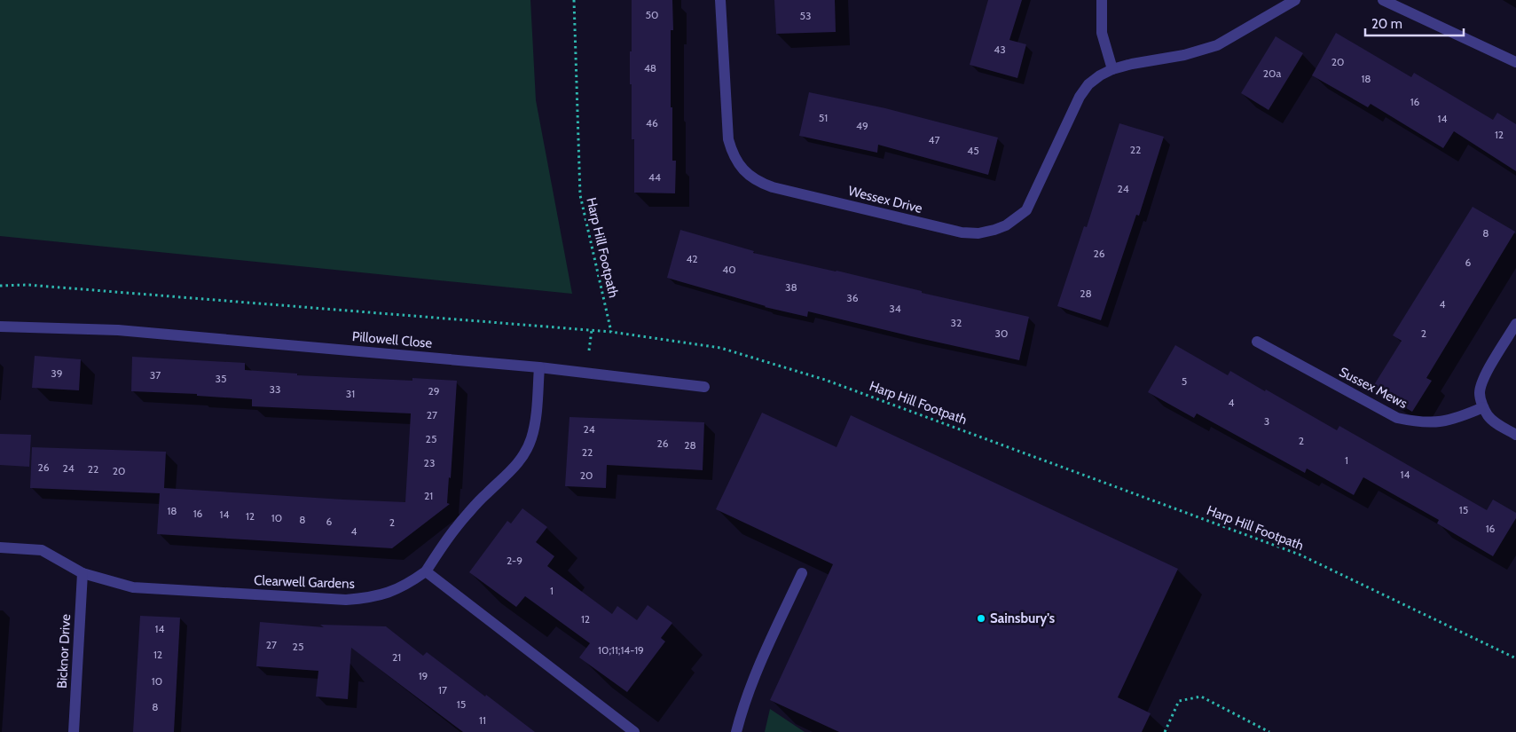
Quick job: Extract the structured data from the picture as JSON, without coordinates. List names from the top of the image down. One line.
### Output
{"streets":{"street":["Wessex Drive","Pillowell Close","Sussex Mews","Clearwell Gardens","Bicknor Drive"],"path":["Harp Hill Footpath"]},"crossings":[["Clearwell Gardens","Bicknor Drive"]],"places":["Sainsbury's"],"house_numbers":["50","53","43","20","48","20a","18","16","51","14","46","49","12","47","22","45","44","24","8","26","42","6","40","38","28","36","4","34","32","30","2","39","37","35","5","33","29","31","4","27","3","24","25","2","26","28","22","1","23","26","24","22","20","14","20","21","15","18","16","14","12","10","8","6","2","16","4","2-9","1","12","14","27","25","10;11;14-19","12","21","19","10","17","15","8","11"],"scale_bar":"20 m"}
